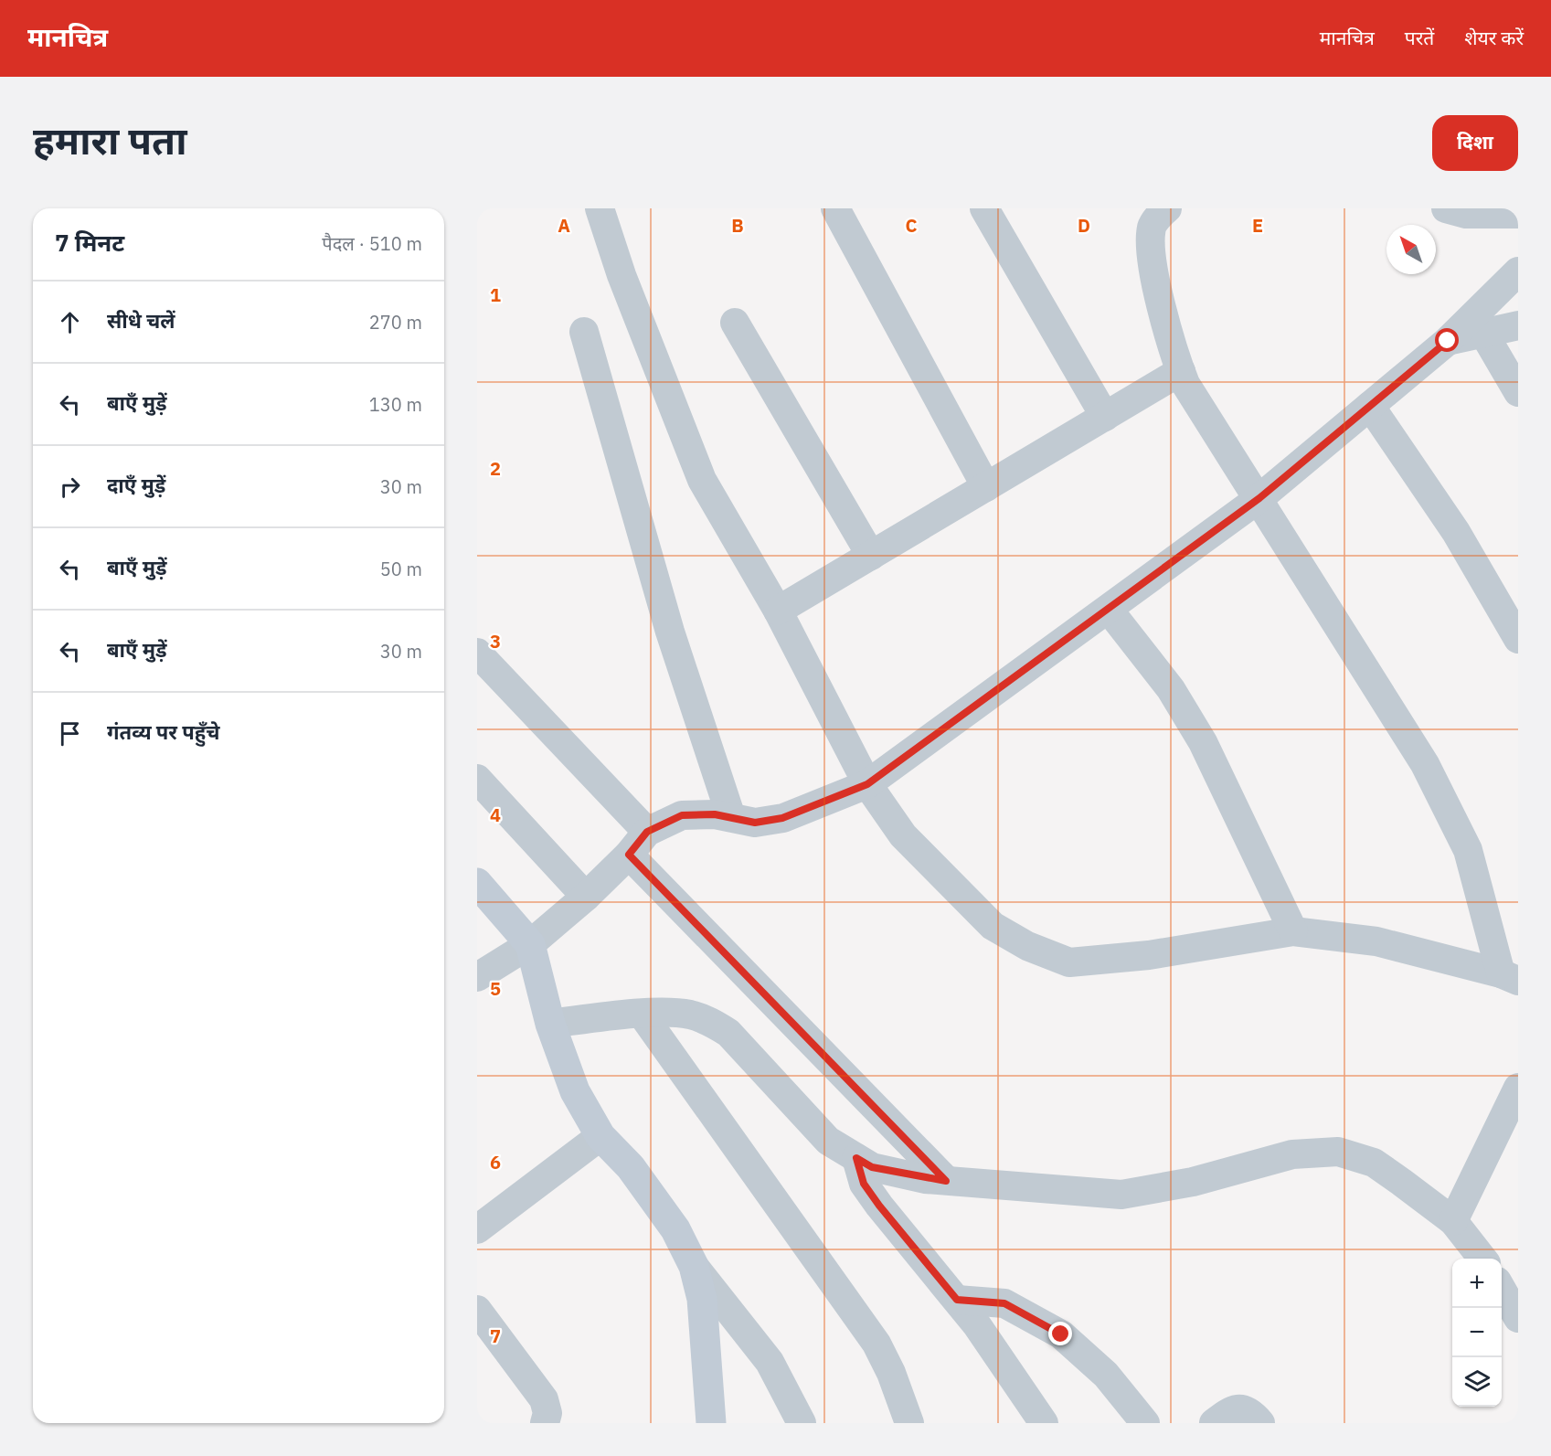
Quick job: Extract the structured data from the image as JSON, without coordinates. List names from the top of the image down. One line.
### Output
{"north":"top left","page":{"header":"मानचित्र","nav":["मानचित्र","परतें","शेयर करें"],"title":"हमारा पता","buttons":"दिशा","heading":["7 मिनट","पैदल · 510 m"],"list":[["सीधे चलें","270 m"],["बाएँ मुड़ें","130 m"],["दाएँ मुड़ें","30 m"],["बाएँ मुड़ें","50 m"],["बाएँ मुड़ें","30 m"],"गंतव्य पर पहुँचे"],"map_buttons":["+","−"]},"grid":{"columns":["A","B","C","D","E"],"rows":["1","2","3","4","5","6","7"]}}
